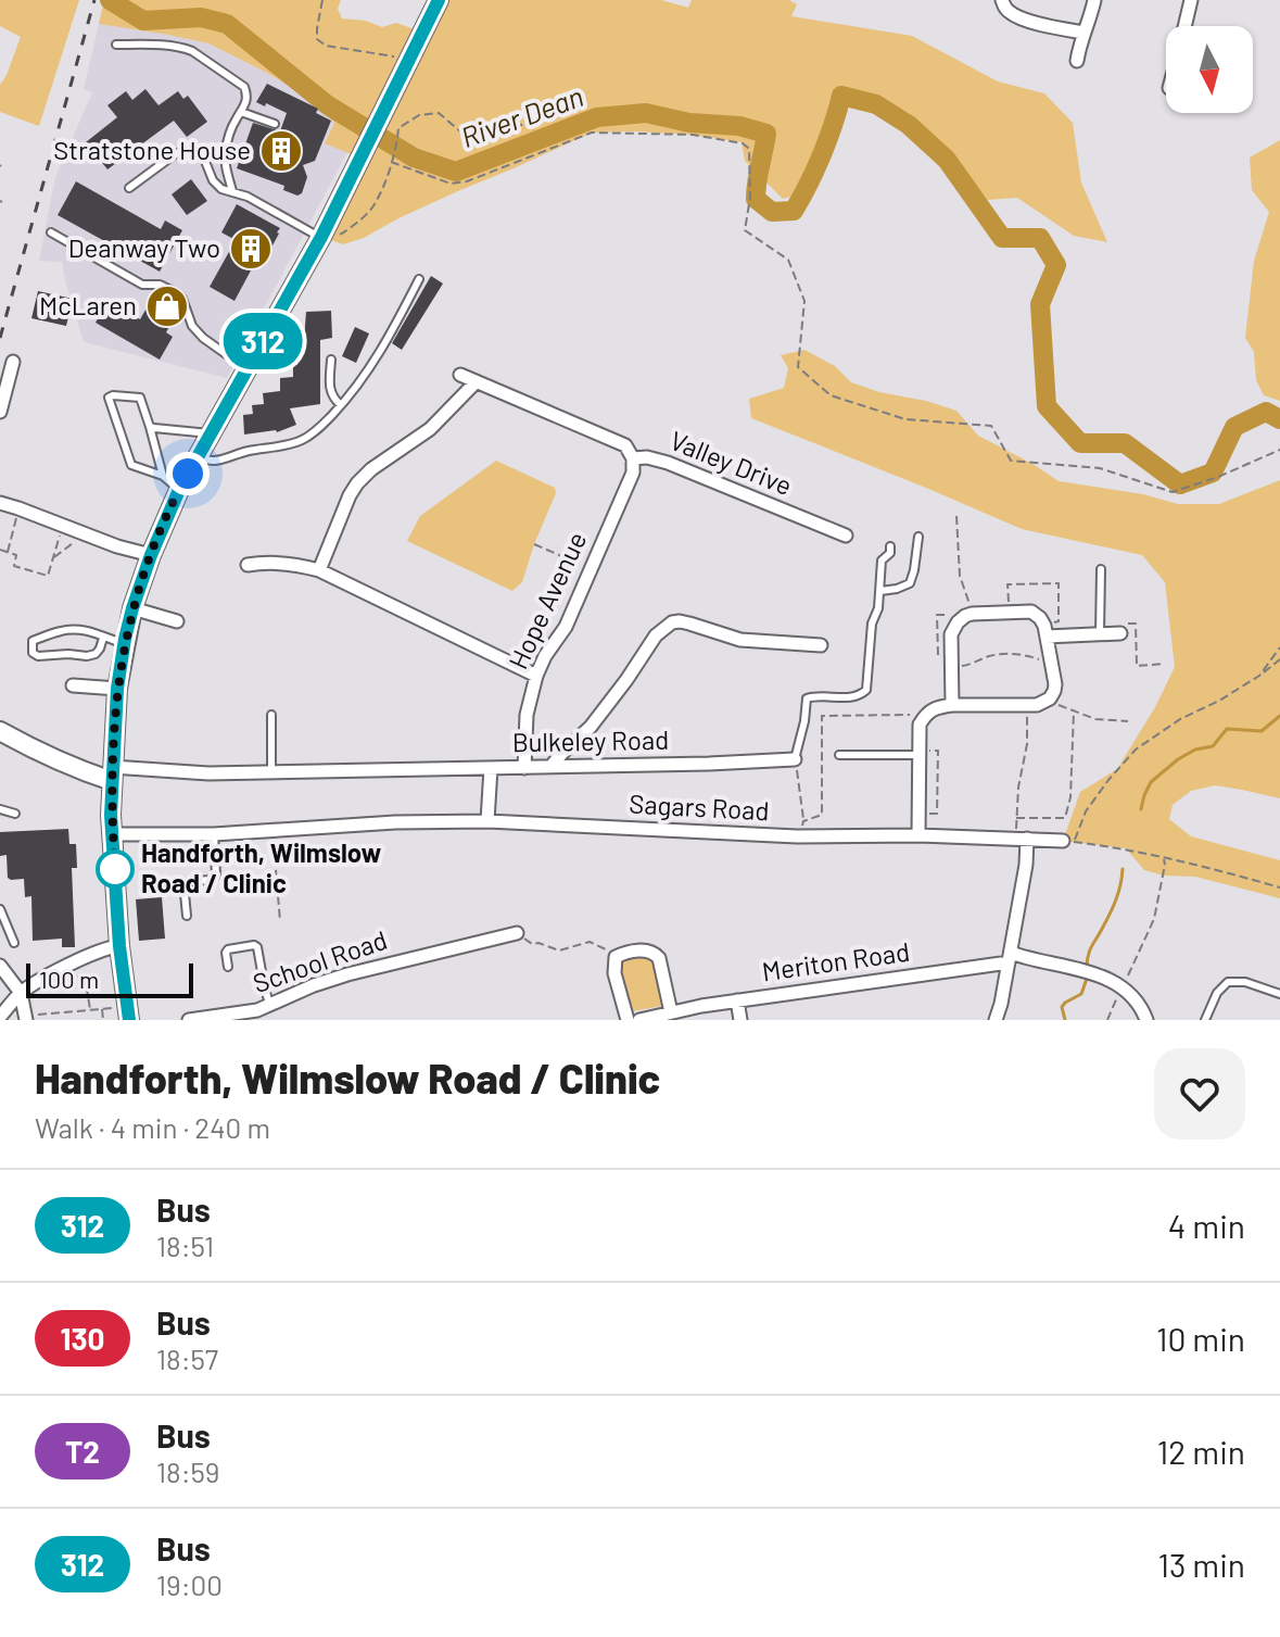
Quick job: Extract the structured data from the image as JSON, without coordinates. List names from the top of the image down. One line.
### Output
{"streets":{"street":["Valley Drive","Hope Avenue","Bulkeley Road","Sagars Road","School Road","Meriton Road"]},"crossings":[["Valley Drive","Hope Avenue"],["Hope Avenue","Bulkeley Road"]],"water":["River Dean"],"places":{"building":["Stratstone House","Deanway Two"],"shop":["McLaren"],"other":["Handforth, Wilmslow Road / Clinic"]},"lines":["bus line 312"],"scale_bar":"100 m","north":"bottom","page":{"on_map":"312","scale":"100 m","heading":["Handforth, Wilmslow Road / Clinic","Walk · 4 min · 240 m"],"list":[{"mark":"312","name":"Bus","note":"18:51","value":"4 min"},{"mark":"130","name":"Bus","note":"18:57","value":"10 min"},{"mark":"T2","name":"Bus","note":"18:59","value":"12 min"},{"mark":"312","name":"Bus","note":"19:00","value":"13 min"}]}}
